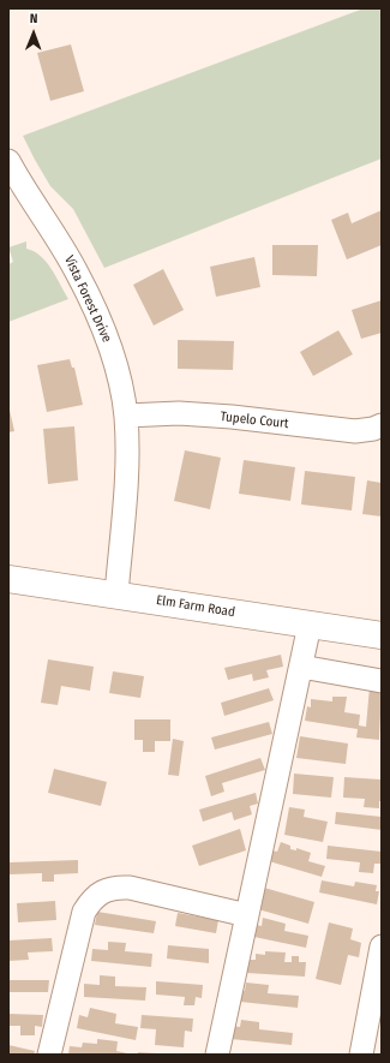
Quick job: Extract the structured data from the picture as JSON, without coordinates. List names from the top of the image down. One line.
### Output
{"streets":{"street":["Vista Forest Drive","Tupelo Court","Elm Farm Road"]},"crossings":[["Vista Forest Drive","Tupelo Court"],["Vista Forest Drive","Elm Farm Road"]],"north":"top"}
